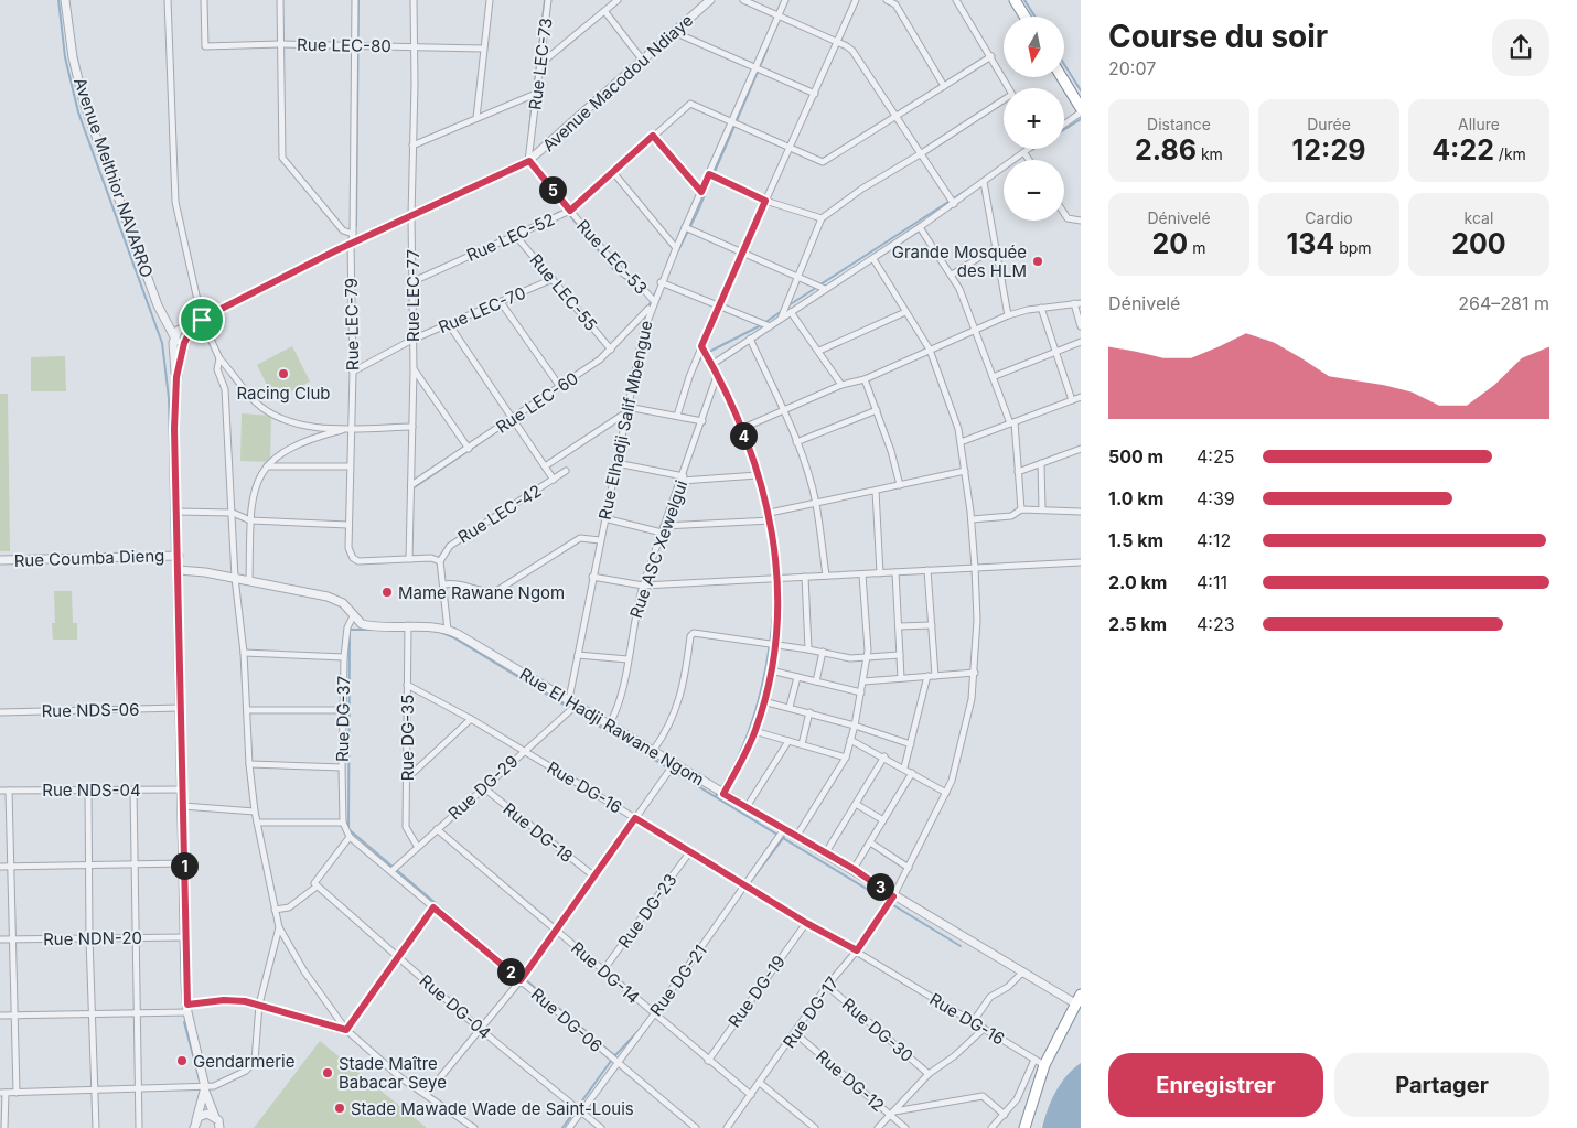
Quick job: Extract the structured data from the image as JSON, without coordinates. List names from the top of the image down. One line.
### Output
{"streets":{"street":["Rue LEC-80","Rue LEC-73","Avenue Macodou Ndiaye","Avenue Melthior NAVARRO","Rue LEC-52","Rue LEC-53","Rue LEC-55","Rue LEC-77","Rue LEC-70","Rue LEC-79","Rue LEC-60","Rue Elhadji Salif Mbengue","Rue LEC-42","Rue ASC Xewelgui","Rue Coumba Dieng","Rue NDS-06","Rue DG-37","Rue El Hadji Rawane Ngom","Rue DG-35","Rue DG-29","Rue DG-16","Rue NDS-04","Rue DG-18","Rue DG-23","Rue NDN-20","Rue DG-14","Rue DG-21","Rue DG-19","Rue DG-04","Rue DG-17","Rue DG-06","Rue DG-30","Rue DG-12"]},"crossings":[["Rue LEC-80","Rue LEC-77"],["Rue LEC-80","Rue LEC-79"],["Rue LEC-73","Avenue Macodou Ndiaye"],["Rue LEC-73","Rue LEC-53"],["Avenue Macodou Ndiaye","Rue LEC-53"],["Avenue Macodou Ndiaye","Rue LEC-77"],["Avenue Macodou Ndiaye","Rue LEC-79"],["Rue LEC-52","Rue LEC-53"],["Rue LEC-52","Rue LEC-55"],["Rue LEC-52","Rue LEC-77"],["Rue LEC-52","Rue Elhadji Salif Mbengue"],["Rue LEC-53","Rue LEC-60"],["Rue LEC-53","Rue Elhadji Salif Mbengue"],["Rue LEC-55","Rue LEC-70"],["Rue LEC-55","Rue LEC-60"],["Rue LEC-77","Rue LEC-70"],["Rue LEC-77","Rue LEC-79"],["Rue LEC-77","Rue LEC-60"],["Rue LEC-70","Rue LEC-79"],["Rue LEC-60","Rue Elhadji Salif Mbengue"],["Rue Elhadji Salif Mbengue","Rue LEC-42"],["Rue Elhadji Salif Mbengue","Rue El Hadji Rawane Ngom"],["Rue ASC Xewelgui","Rue El Hadji Rawane Ngom"],["Rue DG-37","Rue El Hadji Rawane Ngom"],["Rue DG-37","Rue DG-06"],["Rue El Hadji Rawane Ngom","Rue DG-35"],["Rue El Hadji Rawane Ngom","Rue DG-29"],["Rue El Hadji Rawane Ngom","Rue DG-21"],["Rue El Hadji Rawane Ngom","Rue DG-17"],["Rue DG-35","Rue DG-29"],["Rue DG-35","Rue DG-16"],["Rue DG-29","Rue DG-16"],["Rue DG-29","Rue DG-18"],["Rue DG-29","Rue DG-14"],["Rue DG-29","Rue DG-06"],["Rue DG-16","Rue DG-23"],["Rue DG-16","Rue DG-21"],["Rue DG-16","Rue DG-19"],["Rue DG-16","Rue DG-17"],["Rue DG-23","Rue DG-14"],["Rue DG-14","Rue DG-21"],["Rue DG-14","Rue DG-19"],["Rue DG-14","Rue DG-17"],["Rue DG-21","Rue DG-04"],["Rue DG-21","Rue DG-06"],["Rue DG-17","Rue DG-30"],["Rue DG-17","Rue DG-12"]],"places":["Grande Mosquée des HLM","Racing Club","Mame Rawane Ngom","Gendarmerie","Stade Maître Babacar Seye","Stade Mawade Wade de Saint-Louis"],"north":"bottom","page":{"heading":["Course du soir","20:07"],"map_buttons":["+","−"],"stats":[["Distance","2.86 km"],["Durée","12:29"],["Allure","4:22 /km"],["Dénivelé","20 m"],["Cardio","134 bpm"],["kcal","200"]],"pins":["5","4","1","3","2"],"chart":["Dénivelé","264–281 m"],"list":[{"name":"500 m","note":"4:25"},{"name":"1.0 km","note":"4:39"},{"name":"1.5 km","note":"4:12"},{"name":"2.0 km","note":"4:11"},{"name":"2.5 km","note":"4:23"}],"buttons":["Enregistrer","Partager"]}}
